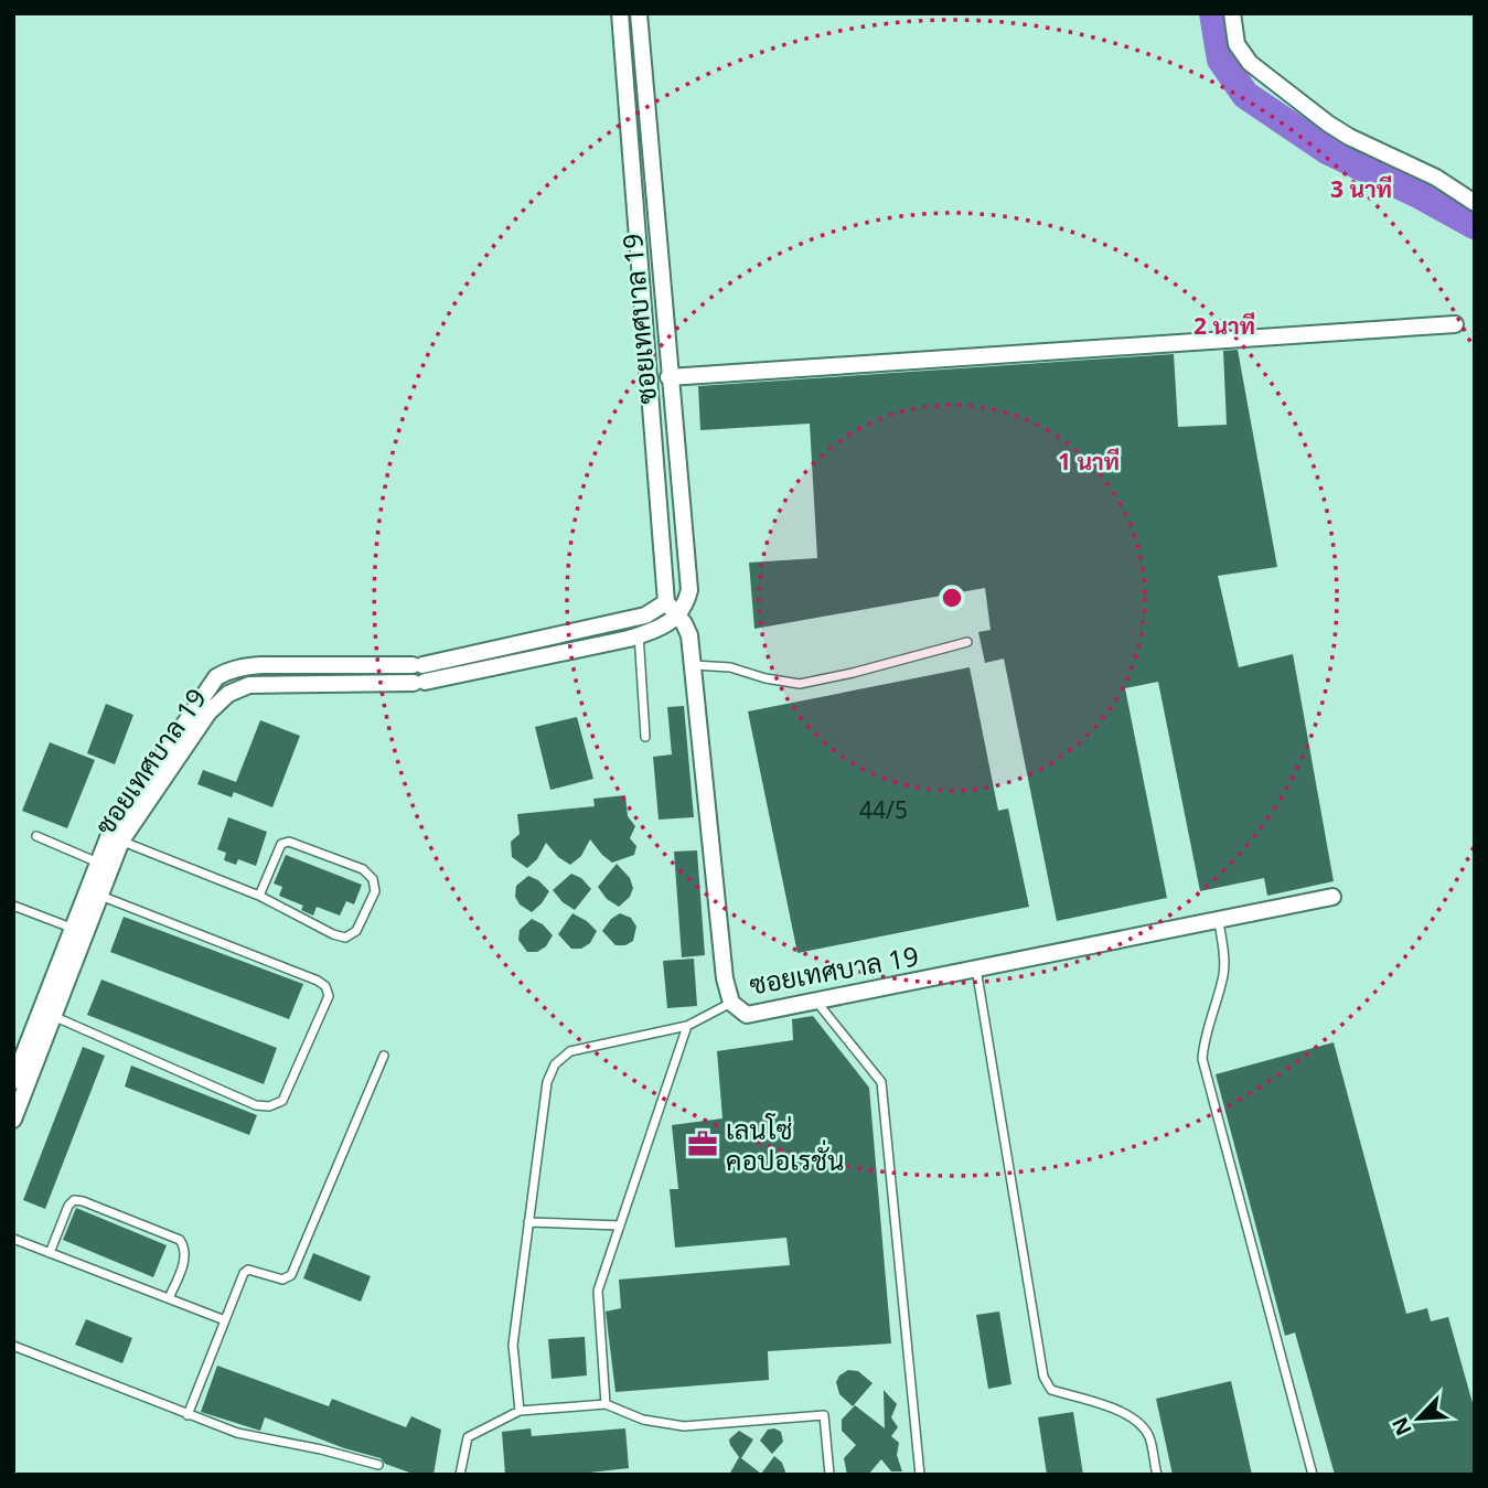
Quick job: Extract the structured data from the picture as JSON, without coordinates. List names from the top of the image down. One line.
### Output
{"streets":{"street":["ซอยเทศบาล 19"]},"places":{"office":["เลนโซ่ คอปอเรชั่น"]},"house_numbers":["44/5"],"north":"bottom left","rings":["3 นาที","2 นาที","1 นาที"]}
